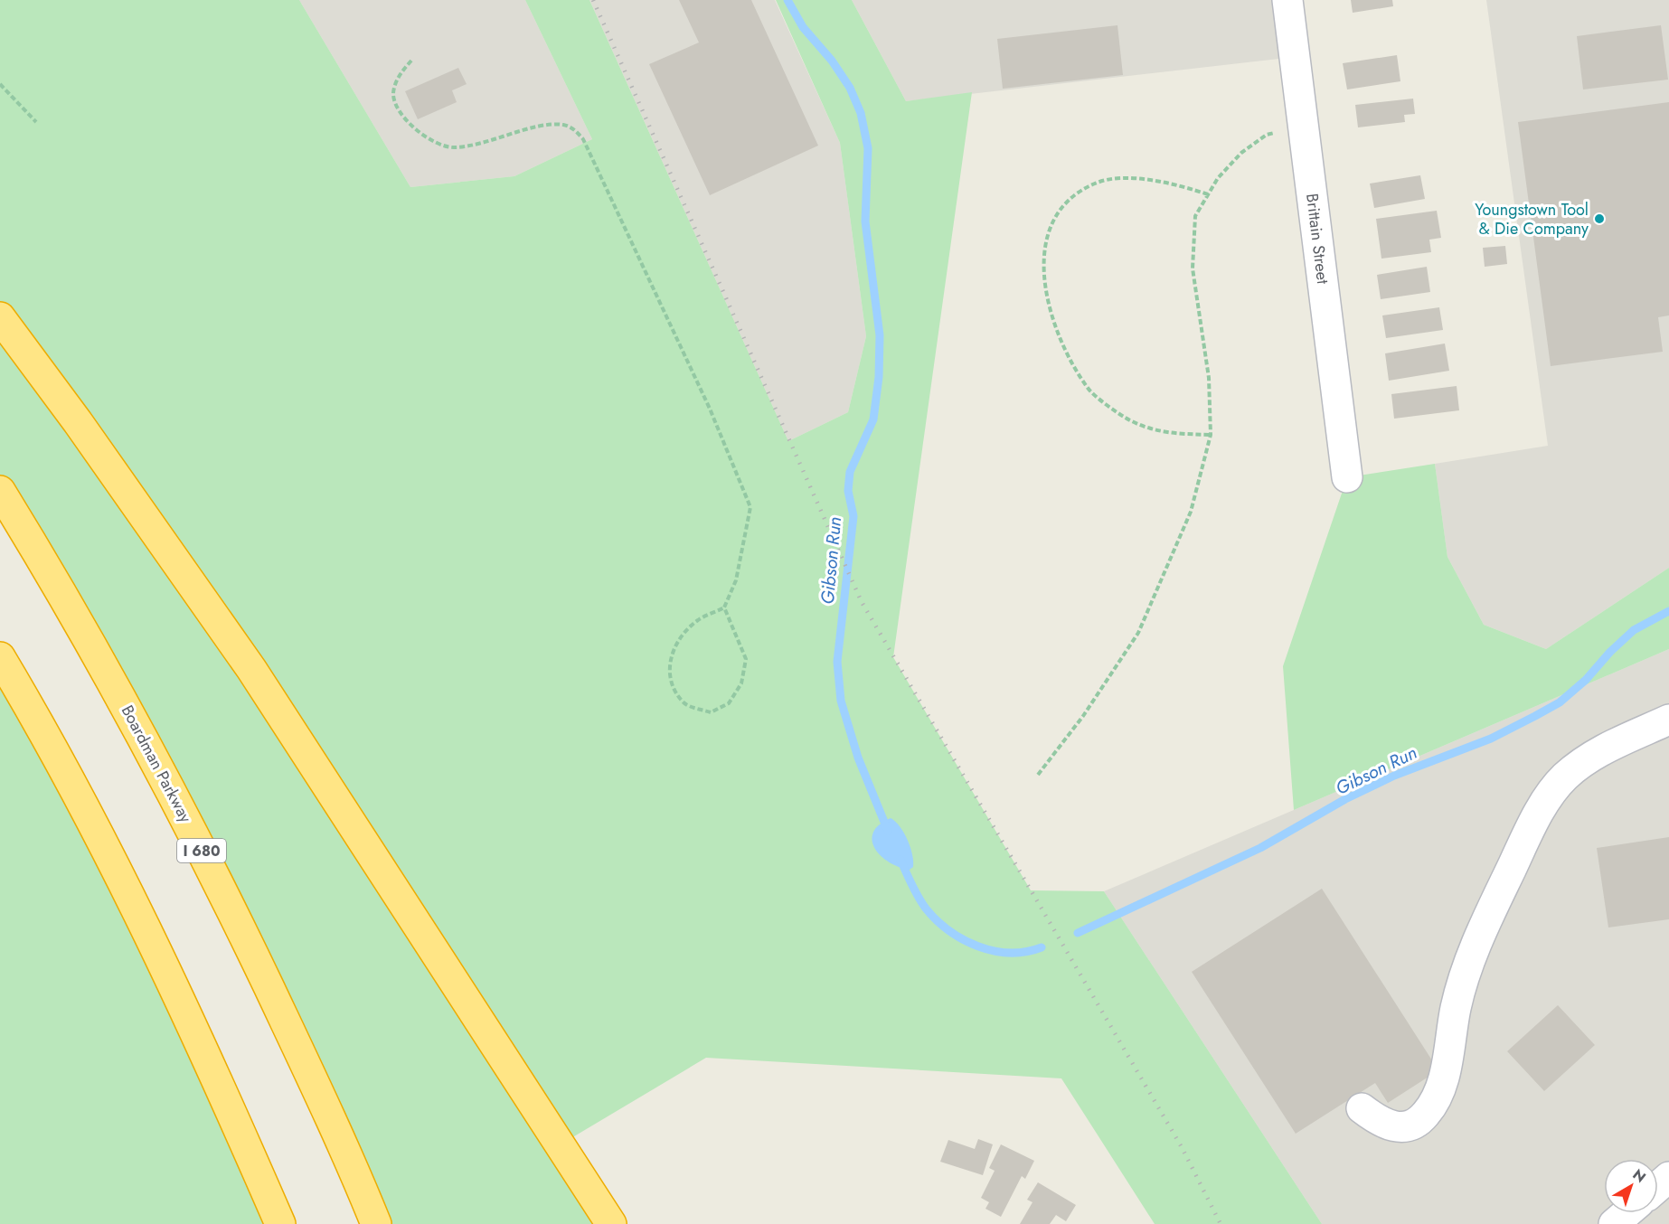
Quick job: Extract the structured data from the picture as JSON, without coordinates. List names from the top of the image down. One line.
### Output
{"streets":{"highway":["Boardman Parkway","I 680"],"street":["Brittain Street"]},"water":["Gibson Run"],"places":["Youngstown Tool & Die Company"],"north":"top right"}
